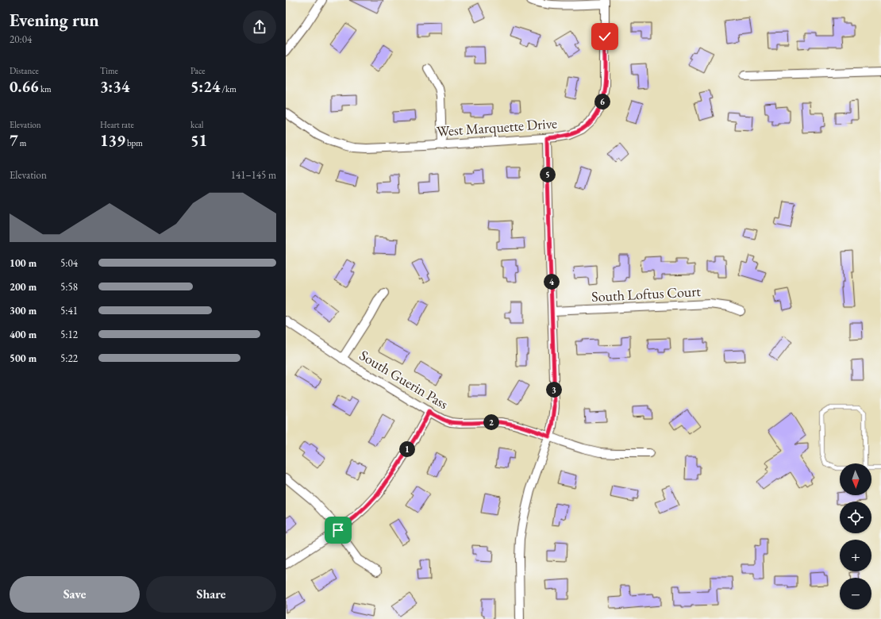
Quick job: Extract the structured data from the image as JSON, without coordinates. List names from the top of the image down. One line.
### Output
{"streets":{"street":["West Marquette Drive","South Loftus Court","South Guerin Pass"]},"north":"bottom","page":{"heading":["Evening run","20:04"],"stats":[["Distance","0.66 km"],["Time","3:34"],["Pace","5:24 /km"],["Elevation","7 m"],["Heart rate","139 bpm"],["kcal","51"]],"pins":["6","5","4","3","2","1"],"chart":["Elevation","141–145 m"],"list":[{"name":"100 m","note":"5:04"},{"name":"200 m","note":"5:58"},{"name":"300 m","note":"5:41"},{"name":"400 m","note":"5:12"},{"name":"500 m","note":"5:22"}],"map_buttons":["+","−"],"buttons":["Save","Share"]}}
